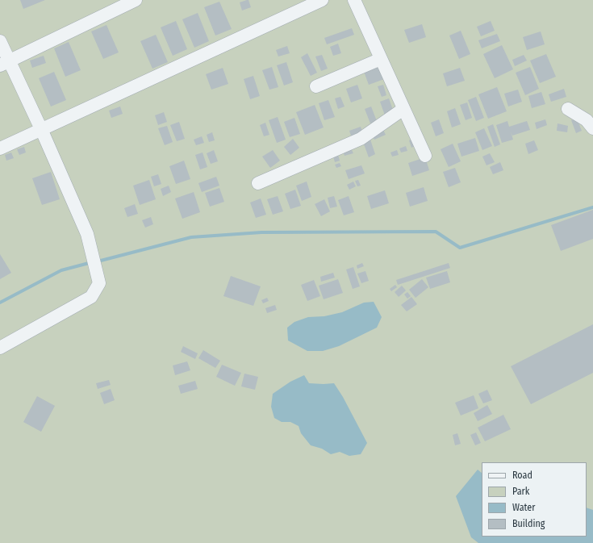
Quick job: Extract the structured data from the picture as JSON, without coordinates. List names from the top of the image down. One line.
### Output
{"legend":["Road","Park","Water","Building"]}
